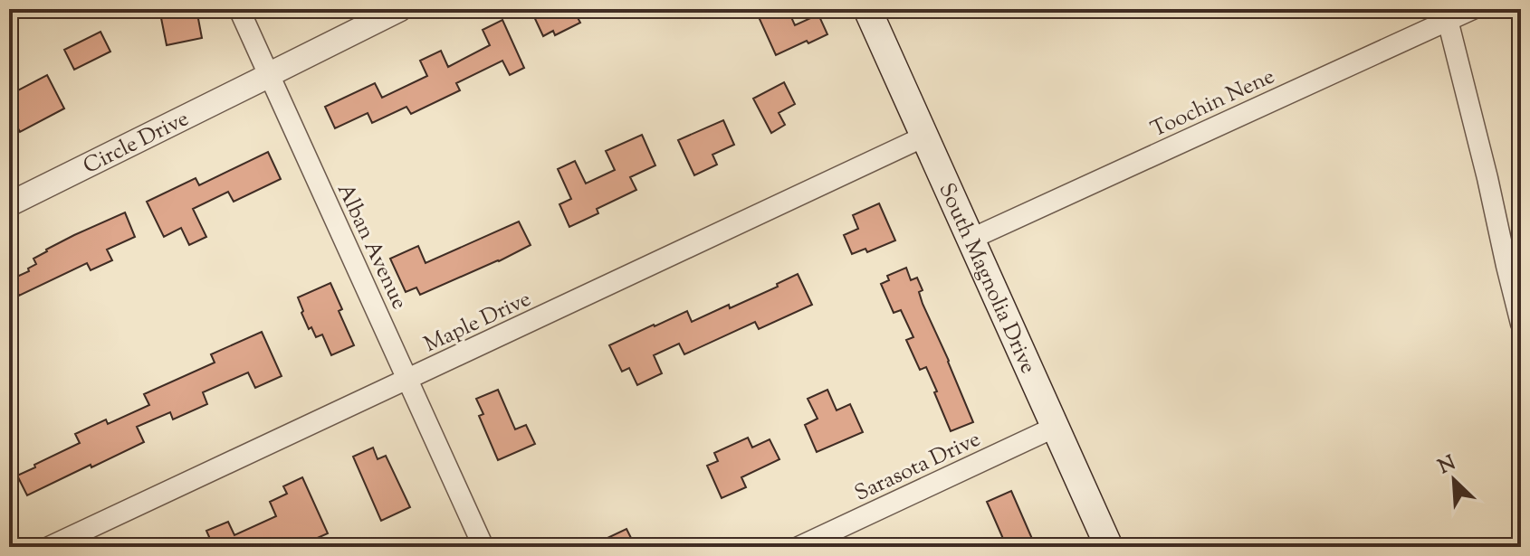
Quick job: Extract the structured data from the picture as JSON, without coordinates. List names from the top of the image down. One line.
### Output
{"streets":{"main road":["South Magnolia Drive"],"street":["Toochin Nene","Circle Drive","Alban Avenue","Maple Drive","Sarasota Drive"]},"crossings":[["Toochin Nene","South Magnolia Drive"],["Circle Drive","Alban Avenue"],["Alban Avenue","Maple Drive"],["South Magnolia Drive","Maple Drive"],["South Magnolia Drive","Sarasota Drive"]],"north":"top left"}
